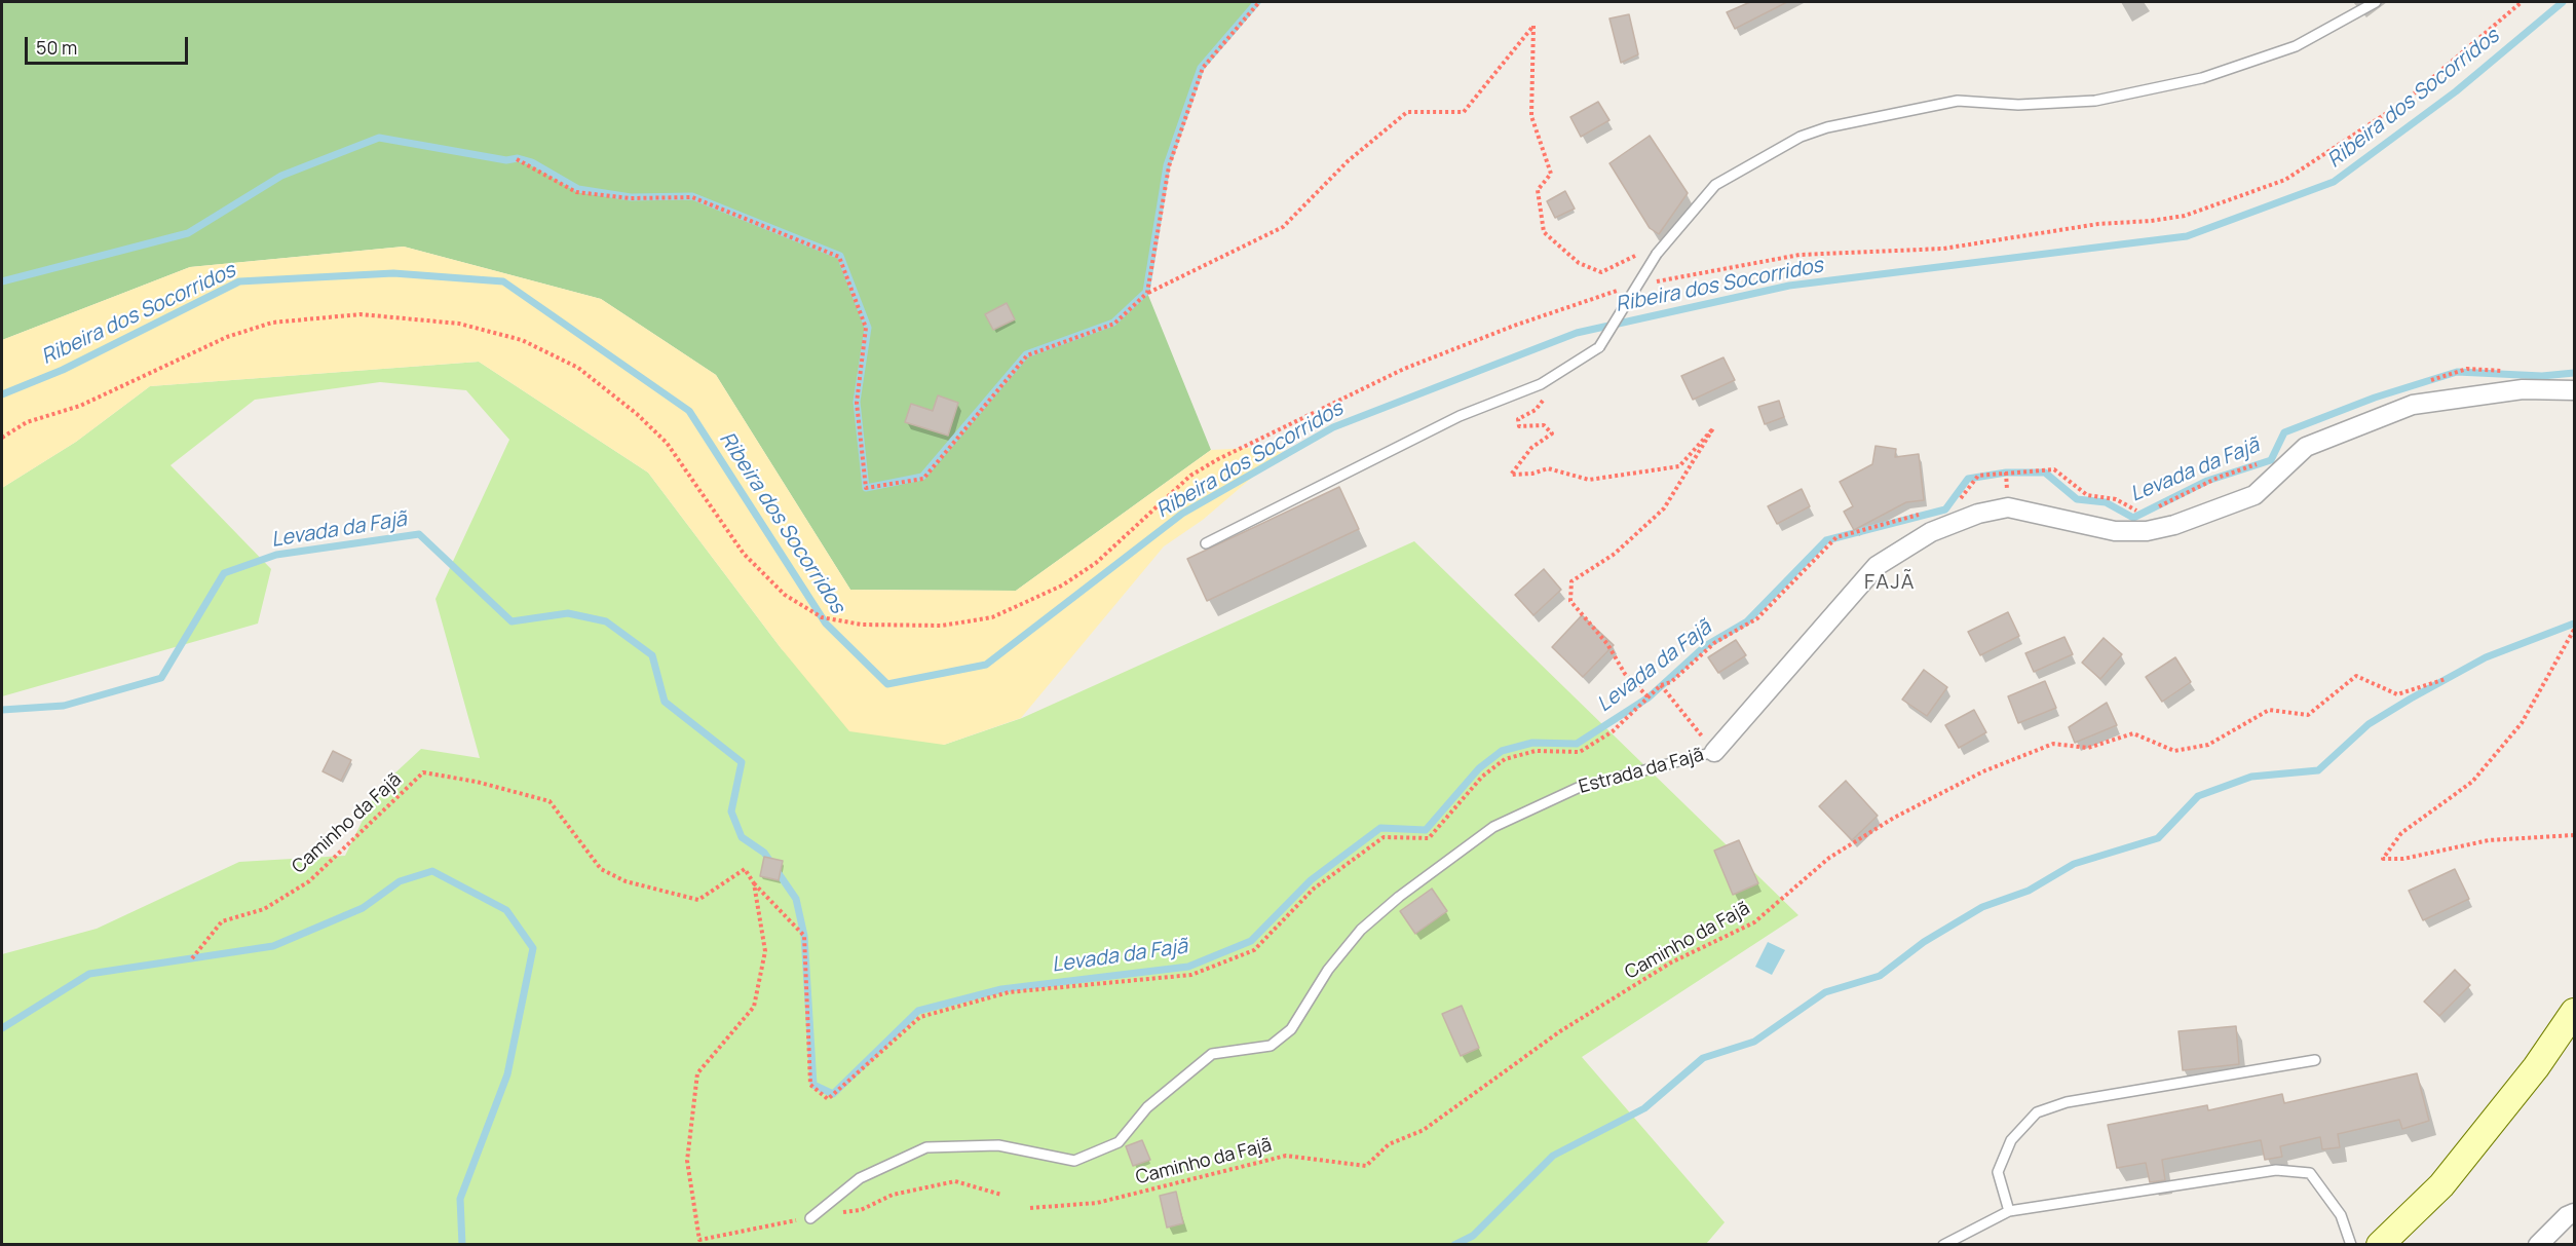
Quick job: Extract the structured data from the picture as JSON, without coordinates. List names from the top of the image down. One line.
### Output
{"streets":{"street":["Estrada da Fajã"],"path":["Caminho da Fajã"]},"districts":["FAJÃ"],"water":["Ribeira dos Socorridos","Levada da Fajã"],"scale_bar":"50 m"}
